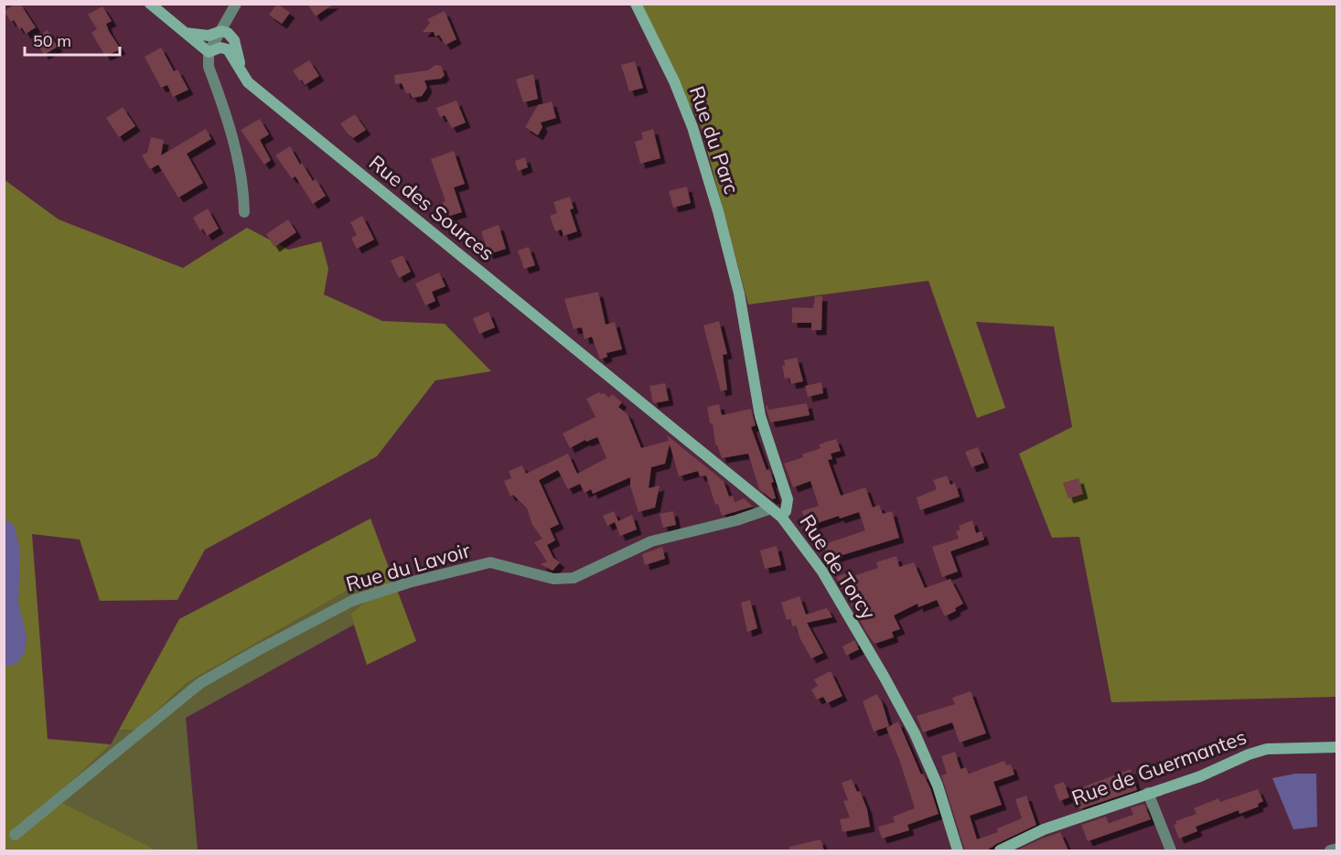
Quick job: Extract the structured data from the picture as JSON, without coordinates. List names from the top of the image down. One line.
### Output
{"streets":{"street":["Rue du Parc","Rue des Sources","Rue du Lavoir","Rue de Torcy","Rue de Guermantes"]},"crossings":[["Rue du Parc","Rue de Torcy"],["Rue des Sources","Rue de Torcy"],["Rue du Lavoir","Rue de Torcy"]],"scale_bar":"50 m"}
